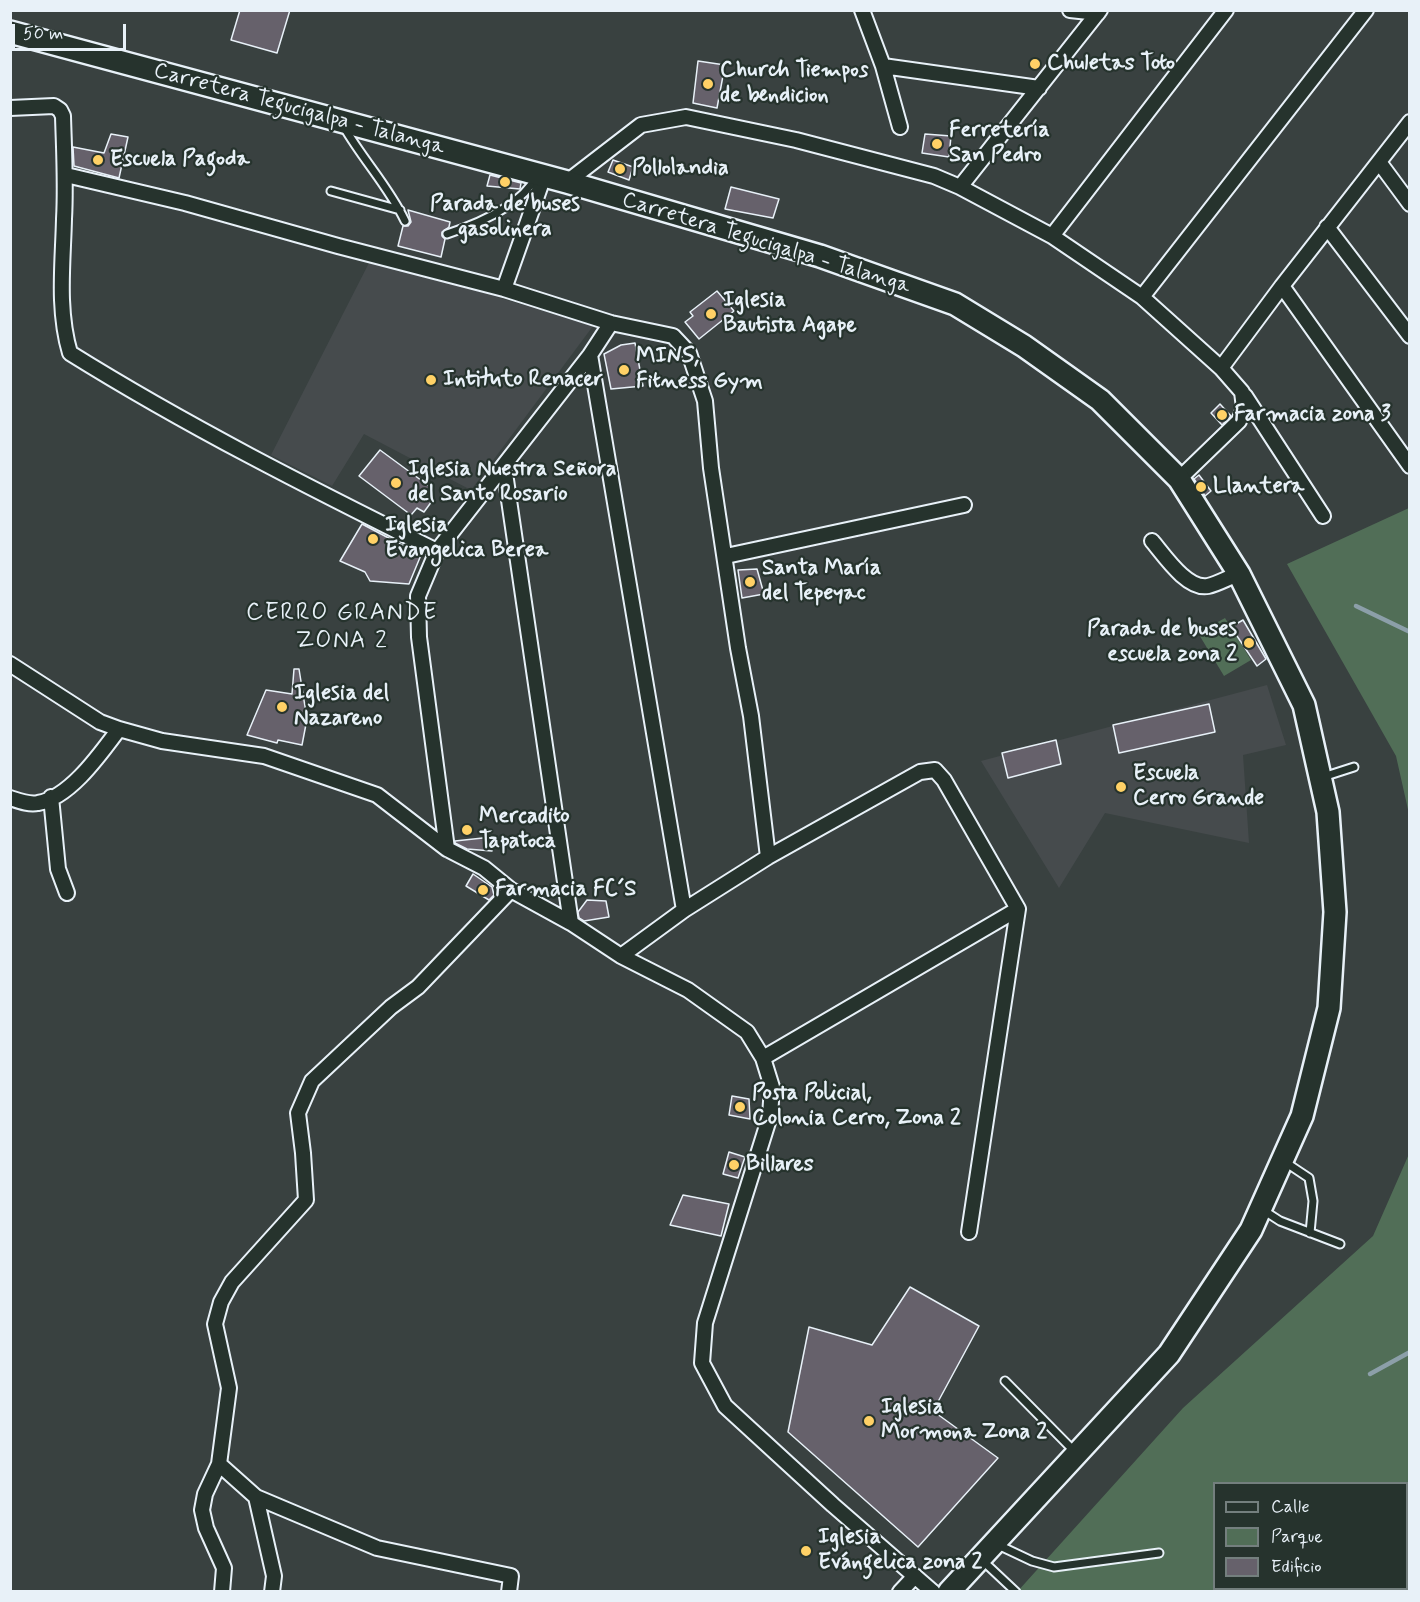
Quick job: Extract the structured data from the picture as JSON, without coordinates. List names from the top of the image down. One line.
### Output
{"streets":{"main road":["Carretera Tegucigalpa - Talanga"]},"districts":["CERRO GRANDE ZONA 2"],"places":["Chuletas Toto","Church Tiempos de bendicion","Ferretería San Pedro","Escuela Pagoda","Pollolandia","Parada de buses gasolinera","Iglesia Bautista Agape","MINS, Fitness Gym","Intituto Renacer","Farmacia zona 3","Iglesia Nuestra Señora del Santo Rosario","Llantera","Iglesia Evangelica Berea","Santa María del Tepeyac","Parada de buses escuela zona 2","Iglesia del Nazareno","Escuela Cerro Grande","Mercadito Tapatoca","Farmacia FC´S","Posta Policial, Colonia Cerro, Zona 2","Billares","Iglesia Mormona Zona 2","Iglesia Evángelica zona 2"],"legend":["Calle","Parque","Edificio"],"scale_bar":"50 m"}
